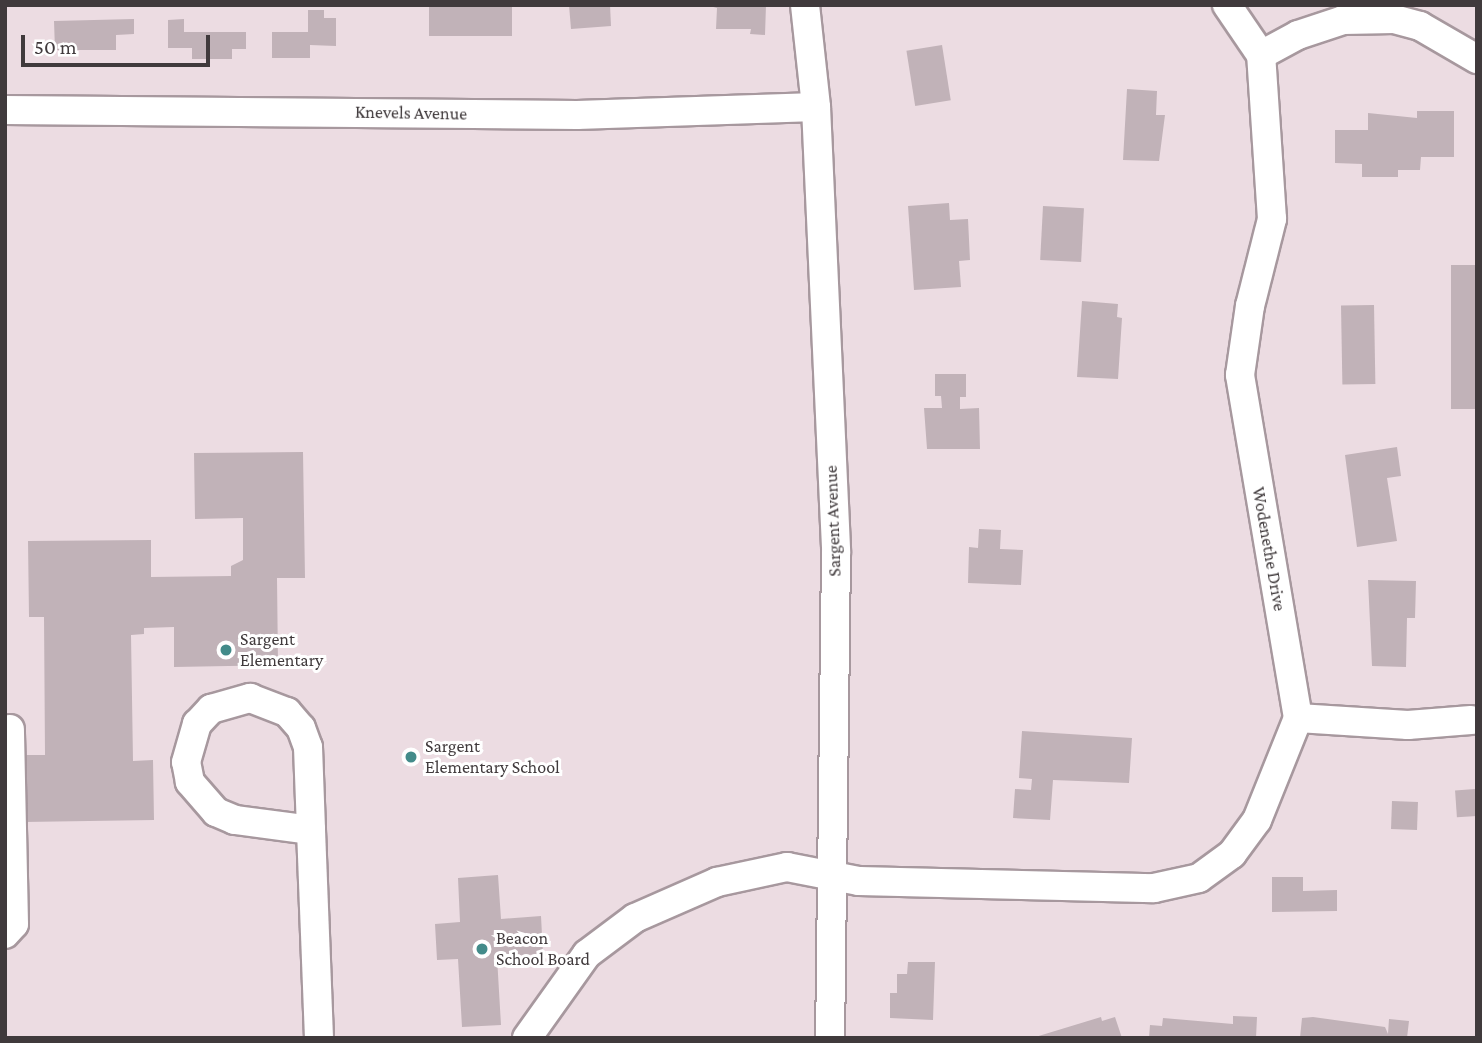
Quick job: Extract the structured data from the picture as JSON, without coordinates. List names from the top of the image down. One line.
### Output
{"streets":{"street":["Knevels Avenue","Sargent Avenue","Wodenethe Drive"]},"crossings":[["Knevels Avenue","Sargent Avenue"]],"places":["Sargent Elementary","Sargent Elementary School","Beacon School Board"],"scale_bar":"50 m"}
